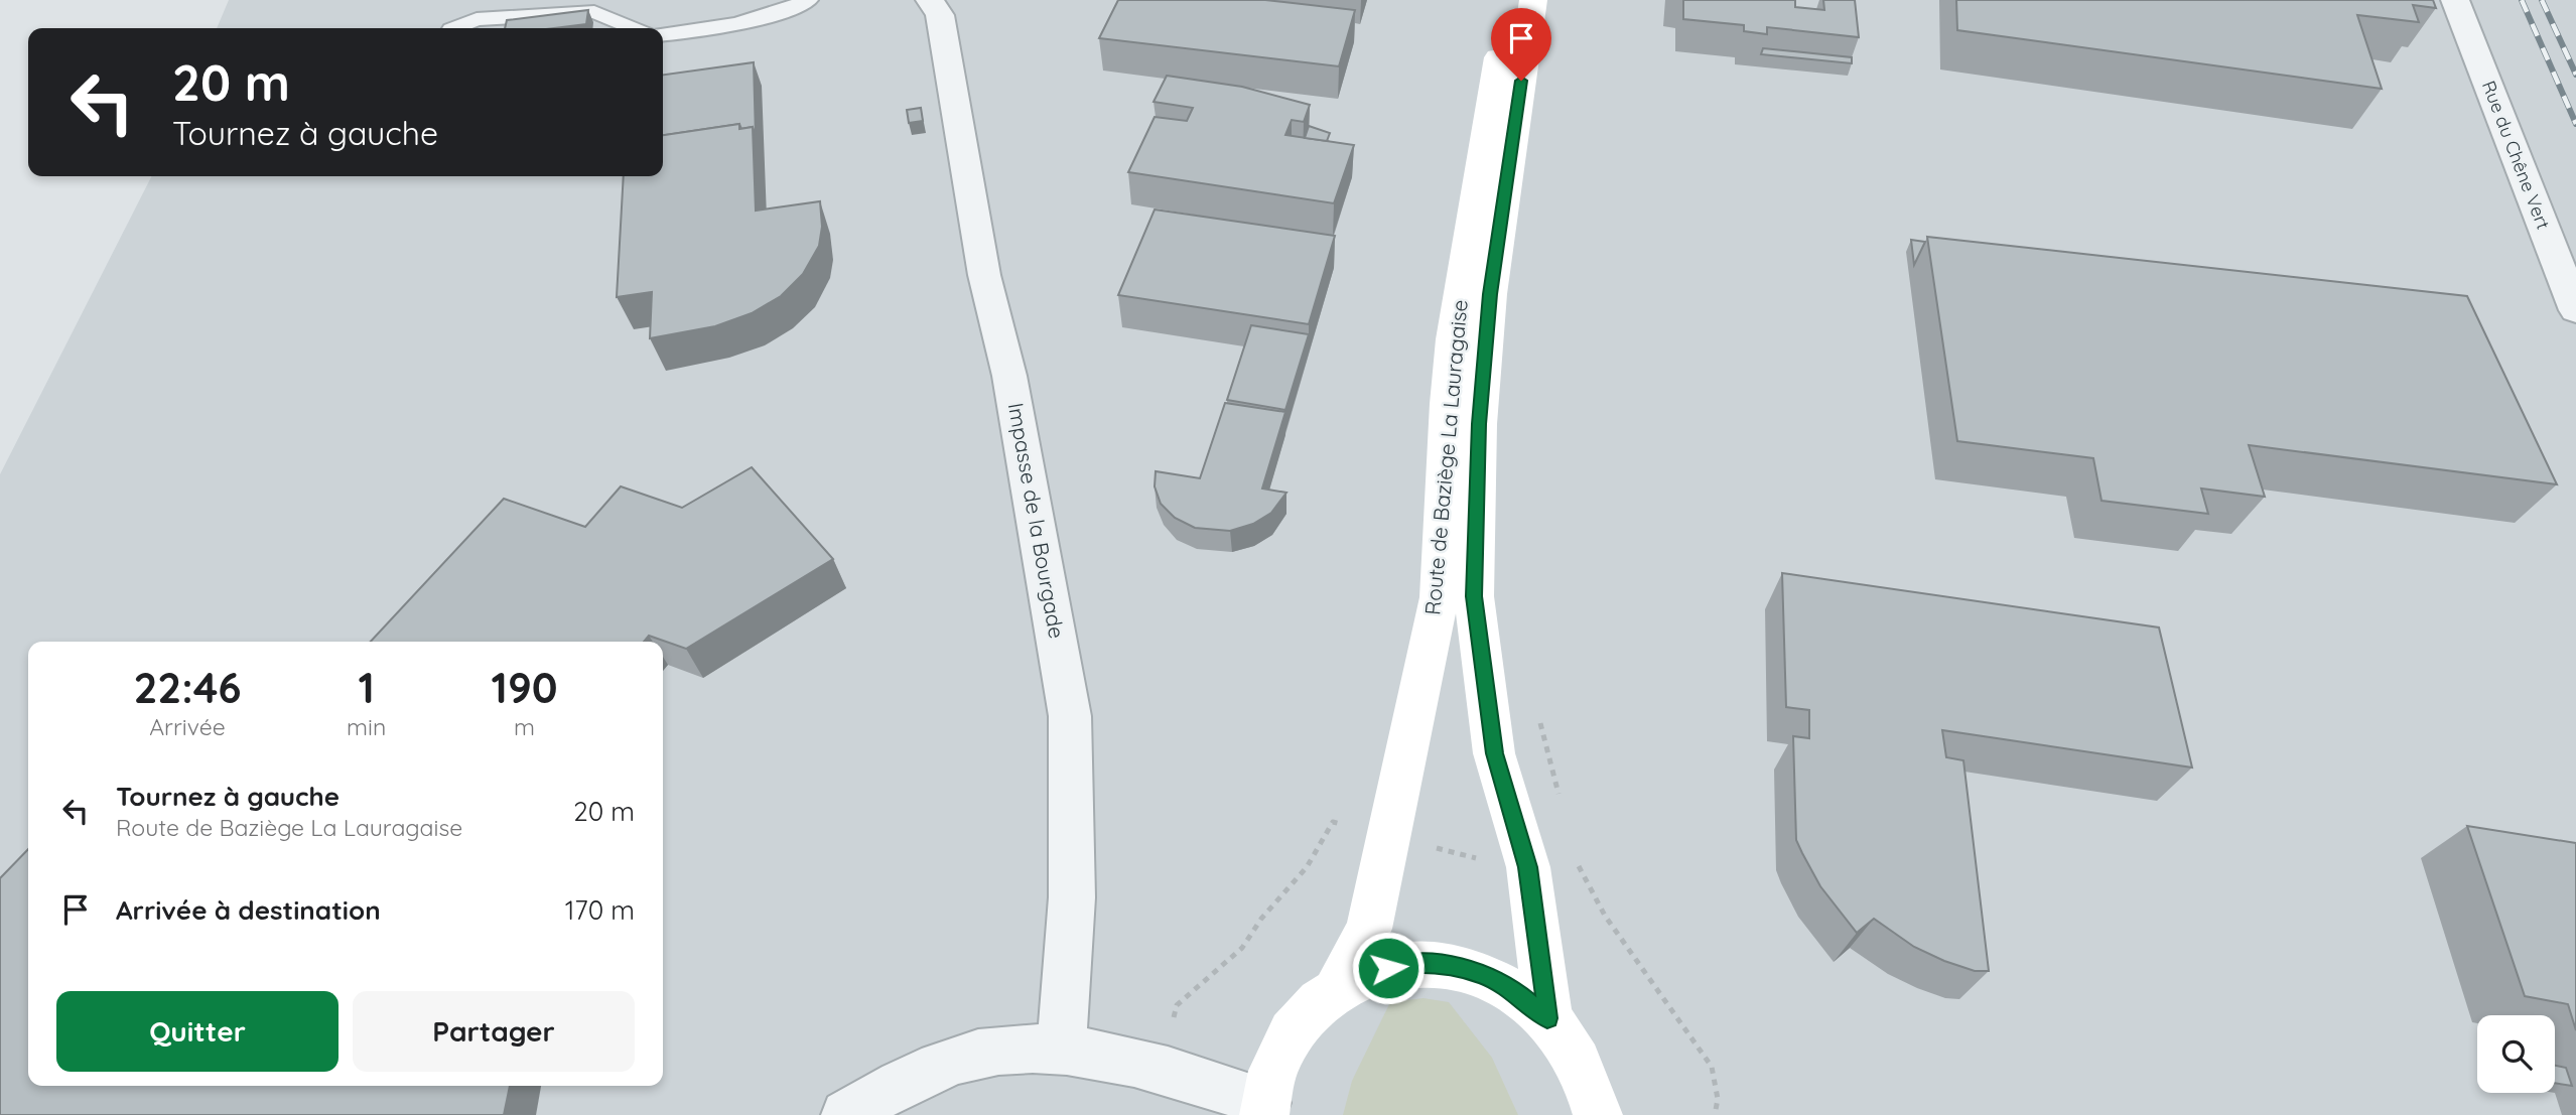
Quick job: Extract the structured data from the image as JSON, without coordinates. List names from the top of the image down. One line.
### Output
{"streets":{"main road":["Route de Baziège La Lauragaise"],"street":["Rue du Chêne Vert","Impasse de la Bourgade"]},"page":{"turn":["20 m","Tournez à gauche"],"eta":["22:46","Arrivée","1","min","190","m"],"list":[{"name":"Tournez à gauche","note":"Route de Baziège La Lauragaise","value":"20 m"},{"name":"Arrivée à destination","value":"170 m"}],"buttons":["Quitter","Partager"]}}
